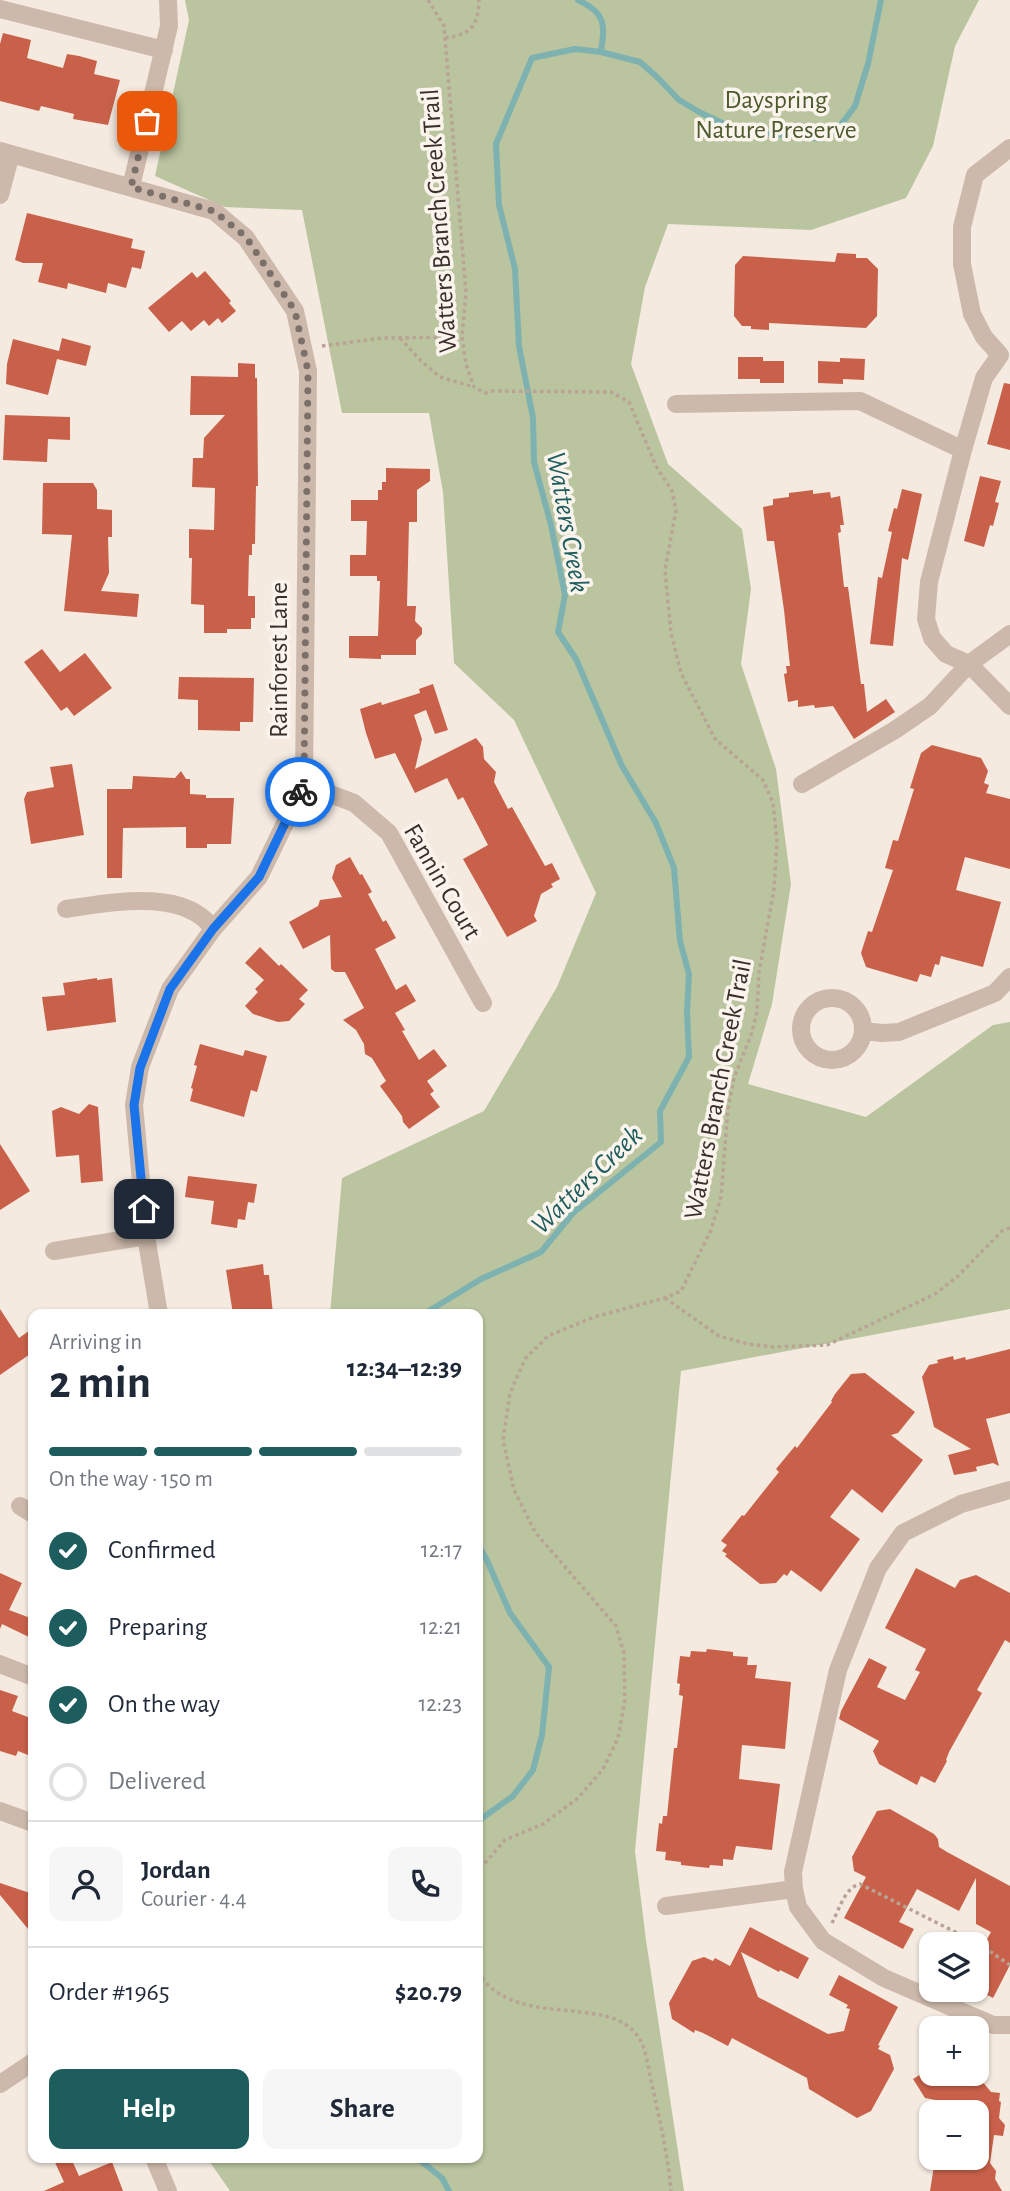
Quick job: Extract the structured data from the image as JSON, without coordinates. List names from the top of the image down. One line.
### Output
{"streets":{"street":["Rainforest Lane","Fannin Court"],"path":["Watters Branch Creek Trail"]},"crossings":[["Rainforest Lane","Fannin Court"]],"water":["Watters Creek"],"parks":["Dayspring Nature Preserve"],"page":{"heading":["2 min","Arriving in","12:34–12:39"],"panel":["Jordan","Courier · 4.4","Order #1965","$20.79"],"bar":"On the way · 150 m","list":[["Confirmed","12:17"],["Preparing","12:21"],["On the way","12:23"],"Delivered"],"map_buttons":["+","−"],"buttons":["Help","Share"]}}
